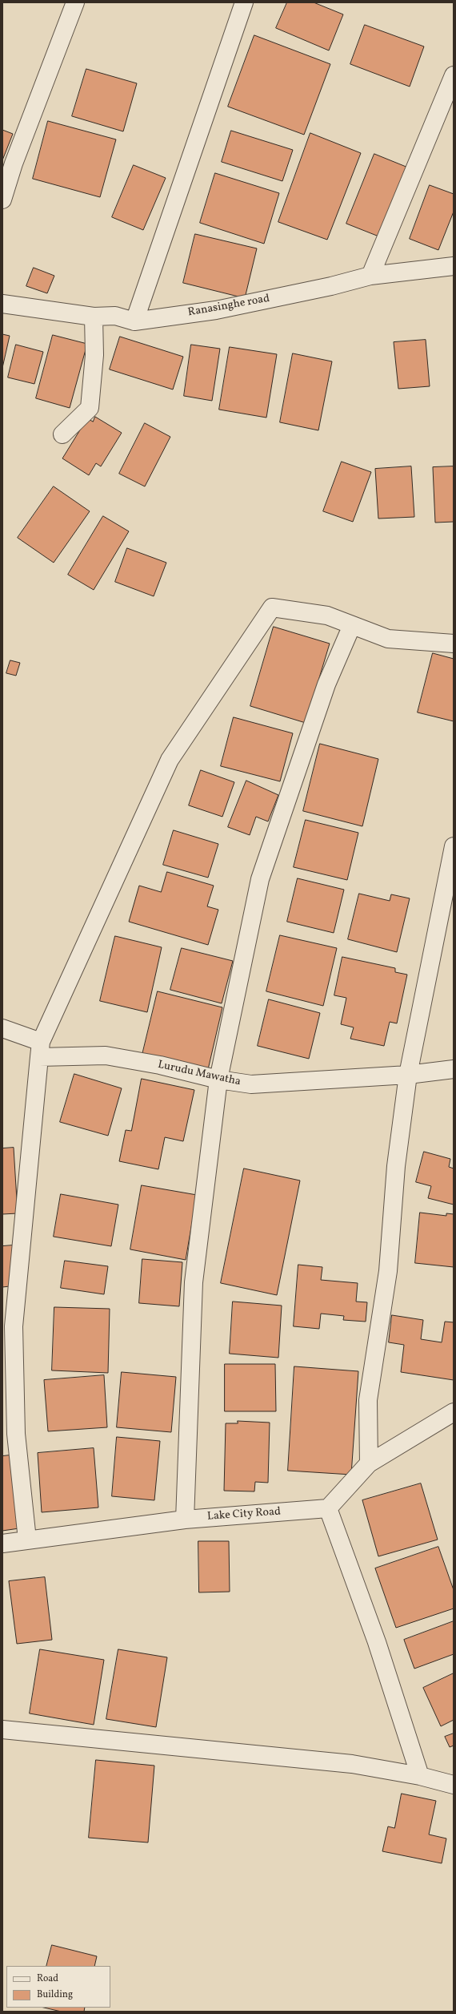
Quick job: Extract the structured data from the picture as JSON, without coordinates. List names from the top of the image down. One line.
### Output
{"streets":{"street":["Ranasinghe road","Lurudu Mawatha","Lake City Road"]},"legend":["Road","Building"]}
